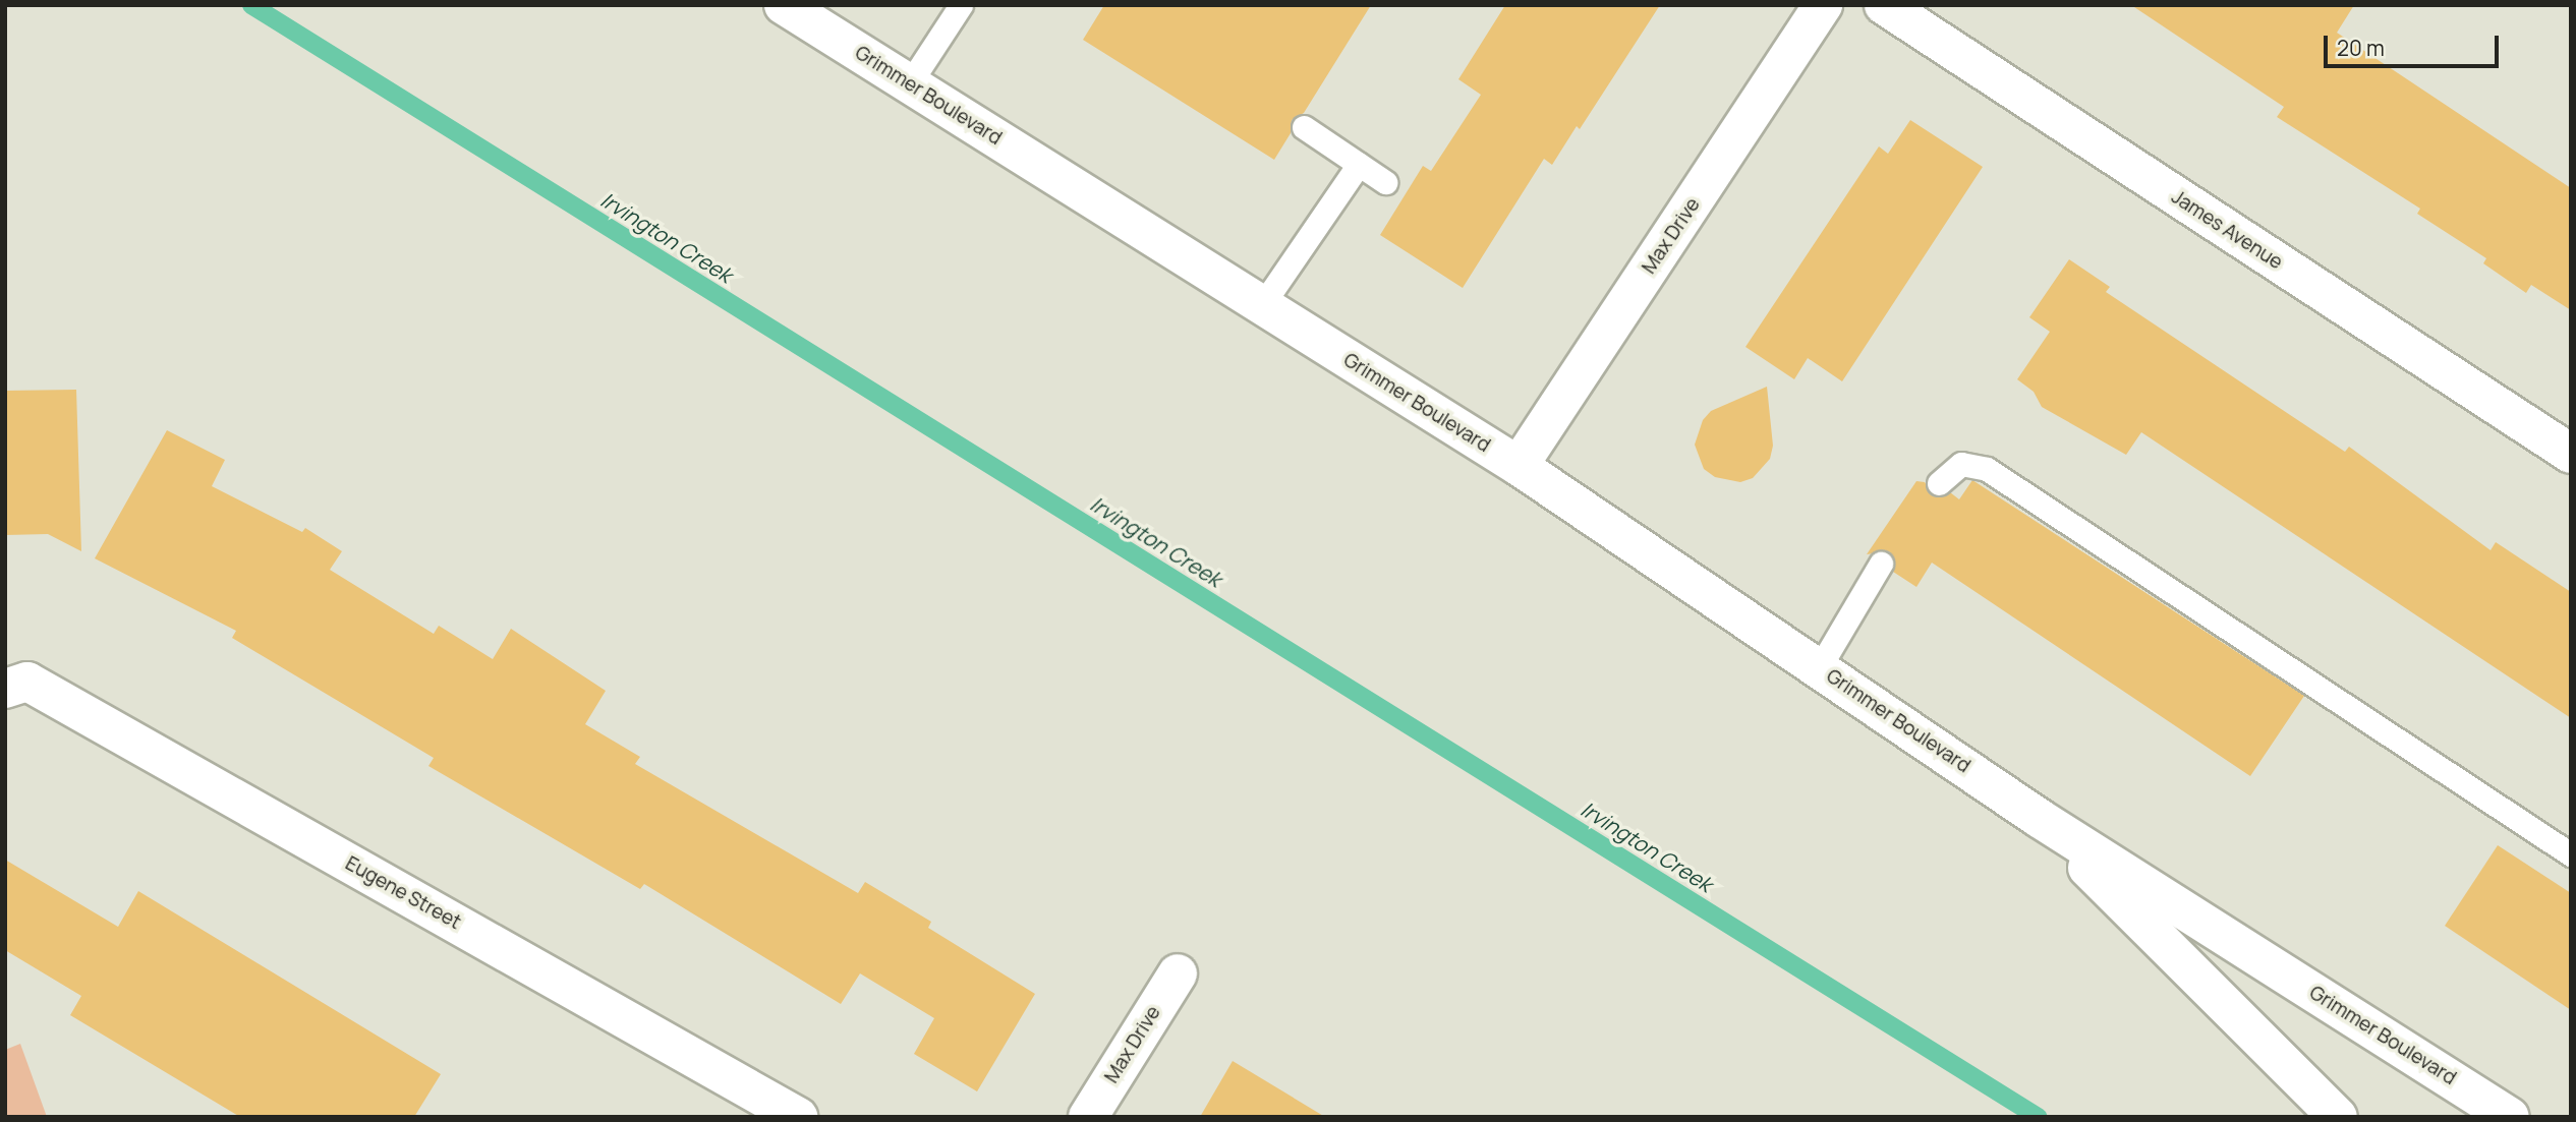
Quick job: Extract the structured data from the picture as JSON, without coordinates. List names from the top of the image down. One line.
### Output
{"streets":{"street":["Grimmer Boulevard","James Avenue","Max Drive","Eugene Street"]},"crossings":[["Grimmer Boulevard","Max Drive"]],"water":["Irvington Creek"],"scale_bar":"20 m"}
